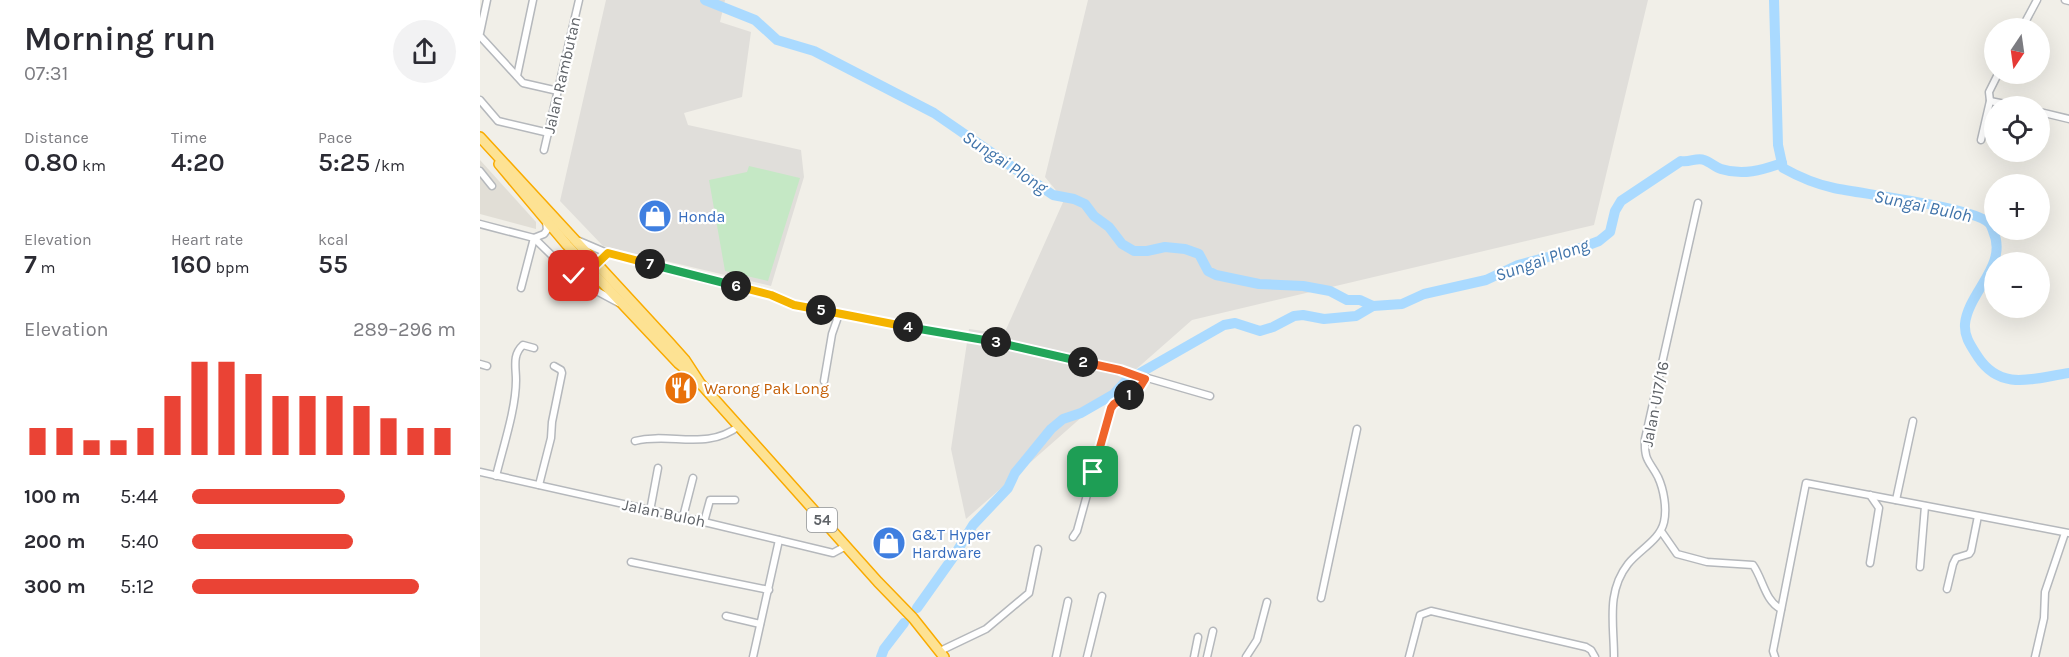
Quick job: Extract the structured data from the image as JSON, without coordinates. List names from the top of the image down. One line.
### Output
{"streets":{"highway":["54"],"street":["Jalan Rambutan","Jalan U17/16","Jalan Buloh"]},"crossings":[["Jalan Buloh","54"]],"water":["Sungai Plong","Sungai Buloh"],"places":{"shop":["Honda","G&T Hyper Hardware"],"restaurant":["Warong Pak Long"]},"north":"bottom","page":{"heading":["Morning run","07:31"],"map_buttons":["+","−"],"stats":[["Distance","0.80 km"],["Time","4:20"],["Pace","5:25 /km"],["Elevation","7 m"],["Heart rate","160 bpm"],["kcal","55"]],"pins":["7","6","5","4","3","2","1"],"chart":["Elevation","289–296 m"],"list":[{"name":"100 m","note":"5:44"},{"name":"200 m","note":"5:40"},{"name":"300 m","note":"5:12"}]}}
